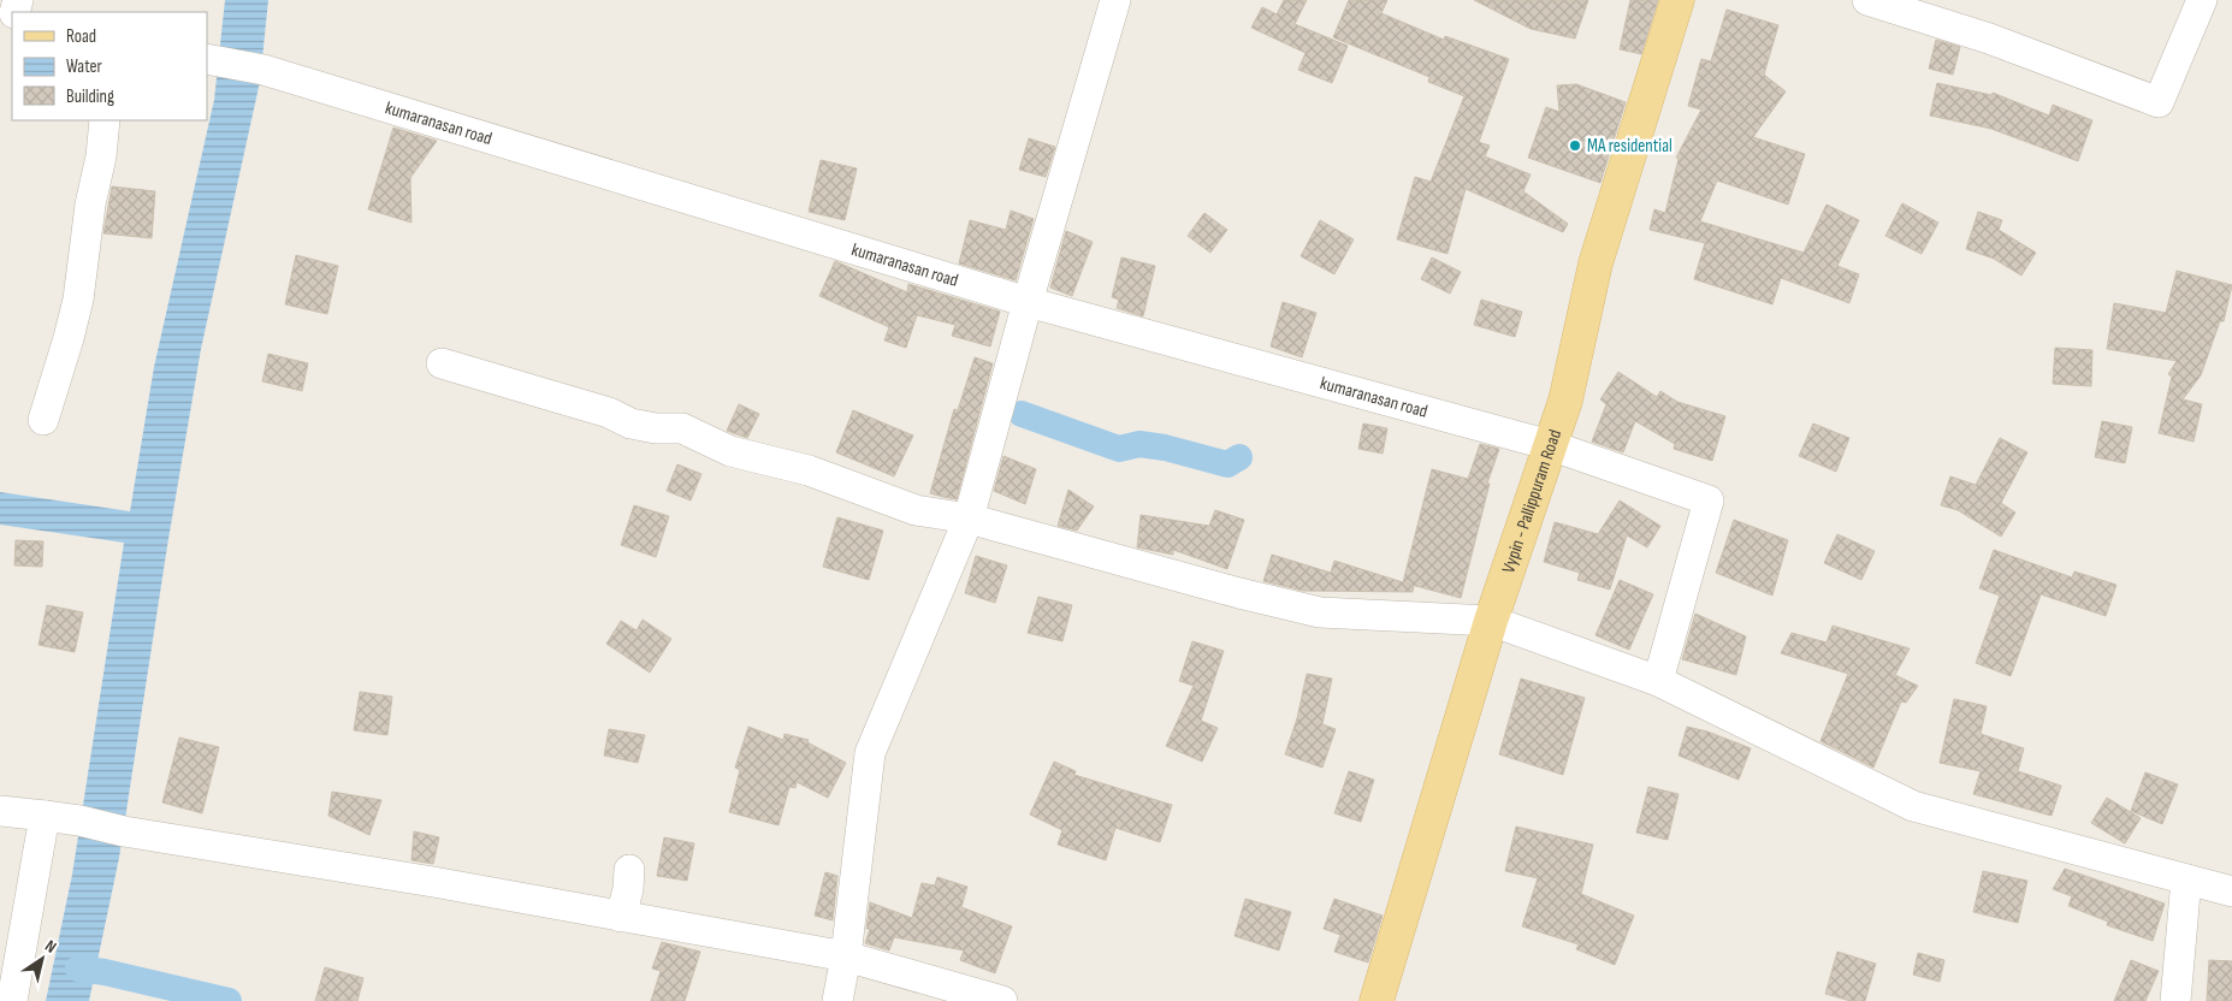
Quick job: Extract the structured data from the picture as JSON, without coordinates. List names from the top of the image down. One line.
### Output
{"streets":{"main road":["Vypin - Pallippuram Road"],"street":["kumaranasan road"]},"crossings":[["kumaranasan road","Vypin - Pallippuram Road"]],"places":["MA residential"],"legend":["Road","Water","Building"],"north":"top right"}
